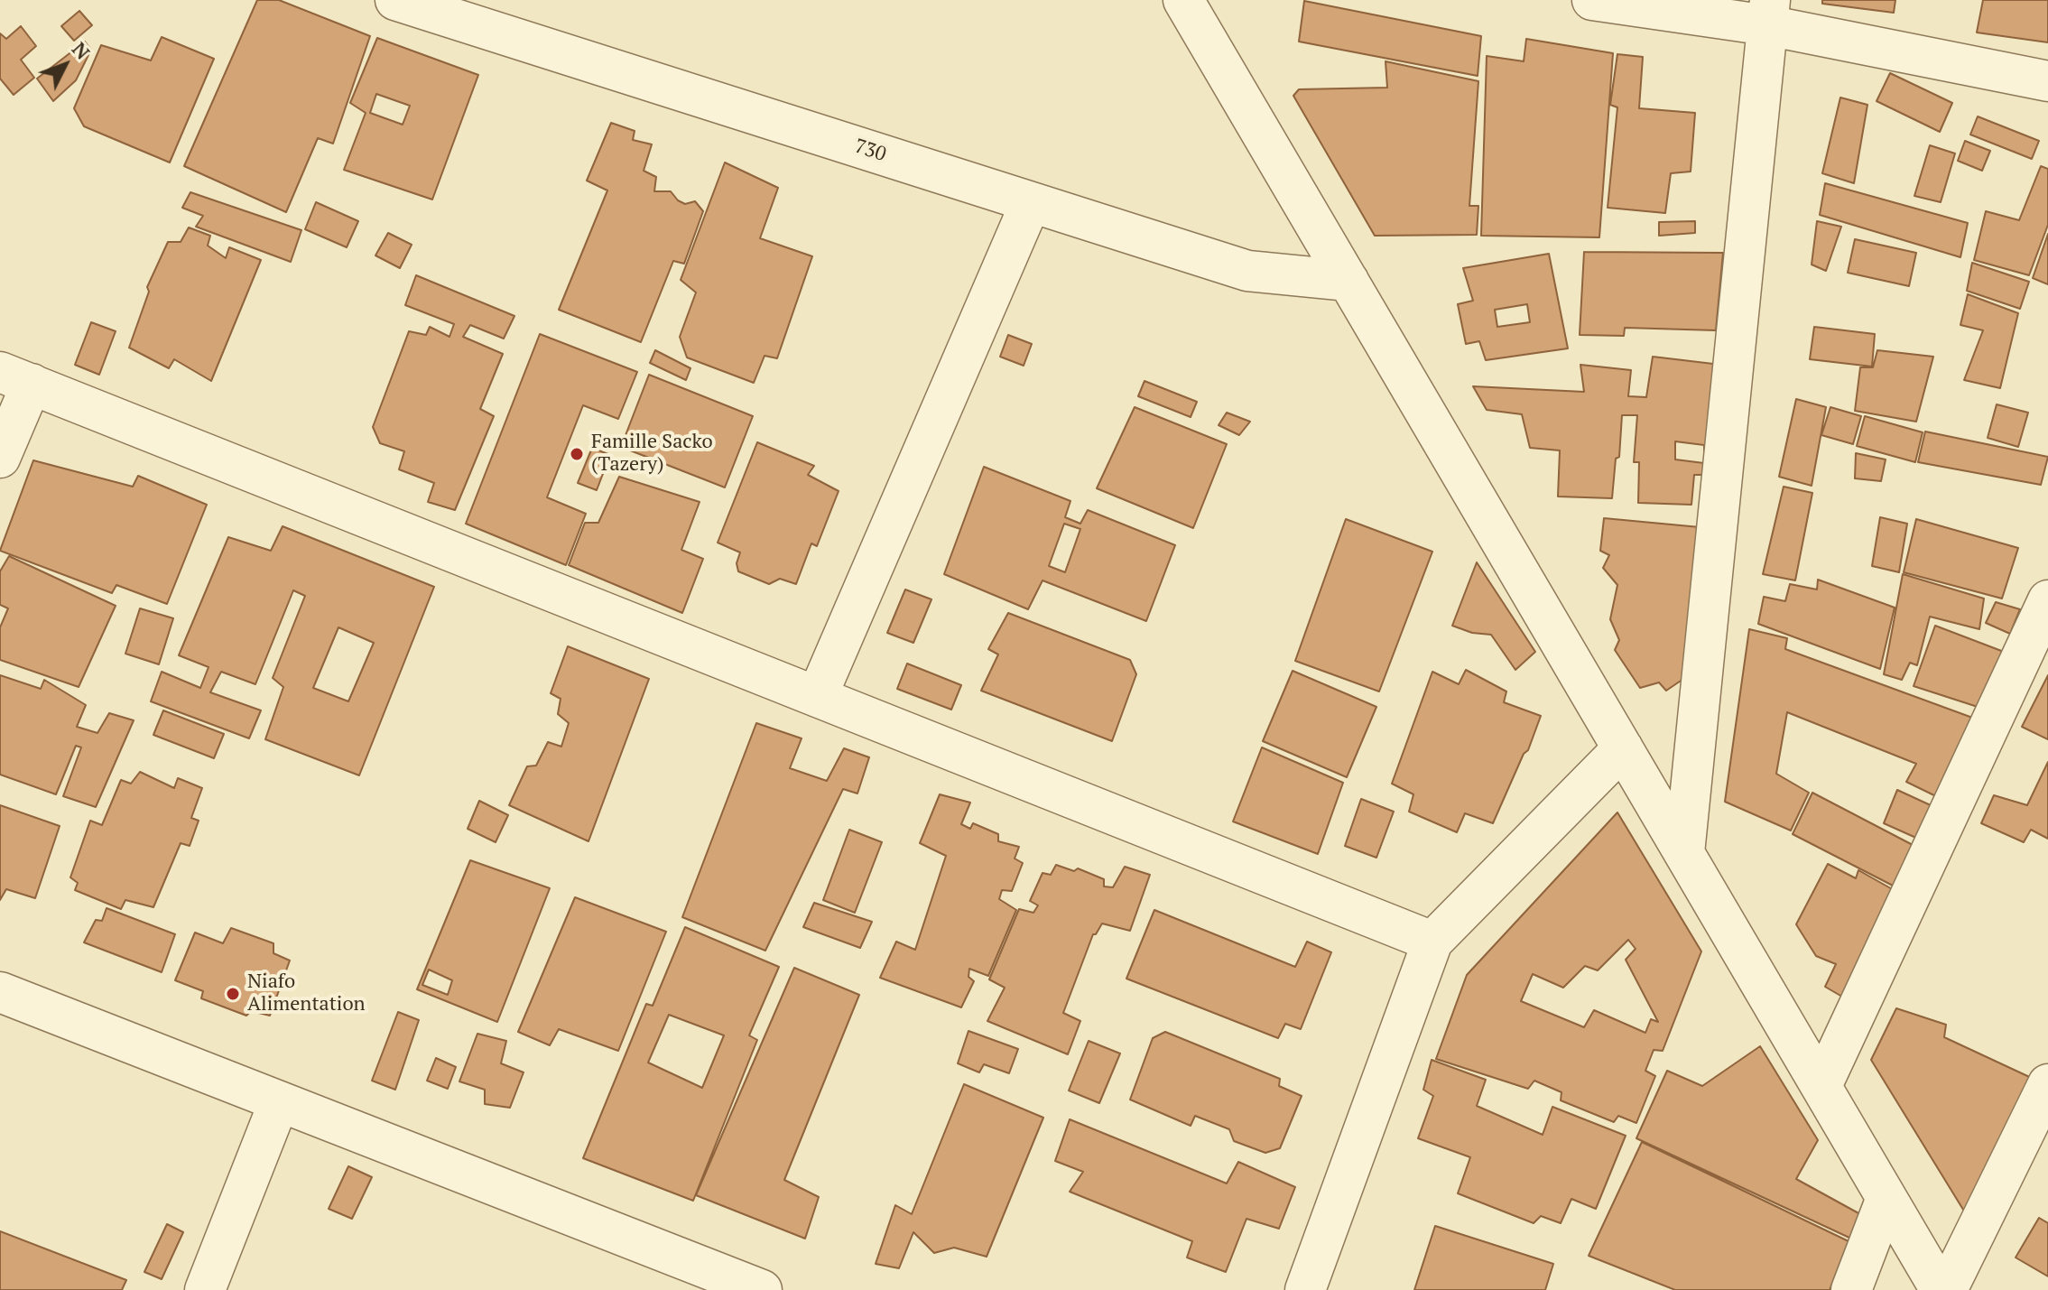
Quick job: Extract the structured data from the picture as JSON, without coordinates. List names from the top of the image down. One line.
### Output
{"streets":{"street":["730"]},"places":["Famille Sacko (Tazery)","Niafo Alimentation"],"north":"top right"}
